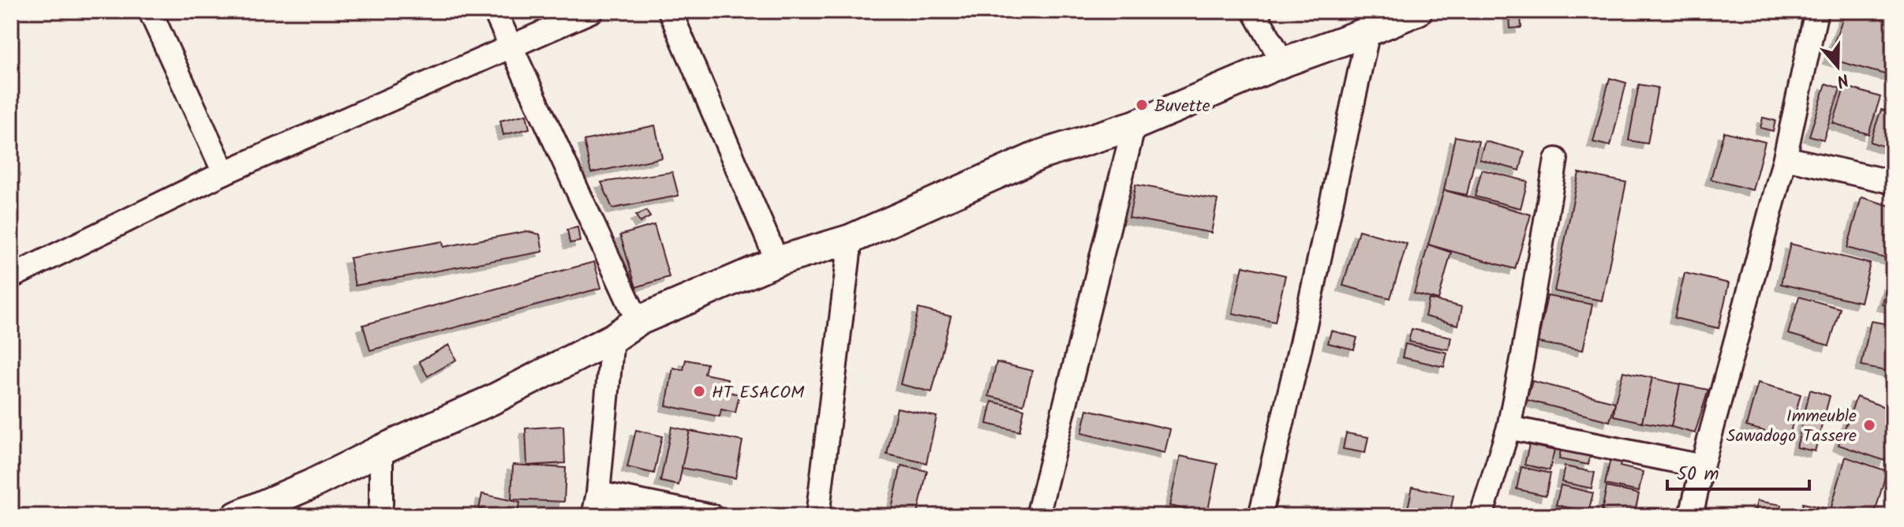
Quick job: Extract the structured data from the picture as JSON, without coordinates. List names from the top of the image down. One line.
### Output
{"places":["Buvette","HT ESACOM","Immeuble Sawadogo Tassere"],"scale_bar":"50 m","north":"bottom"}
